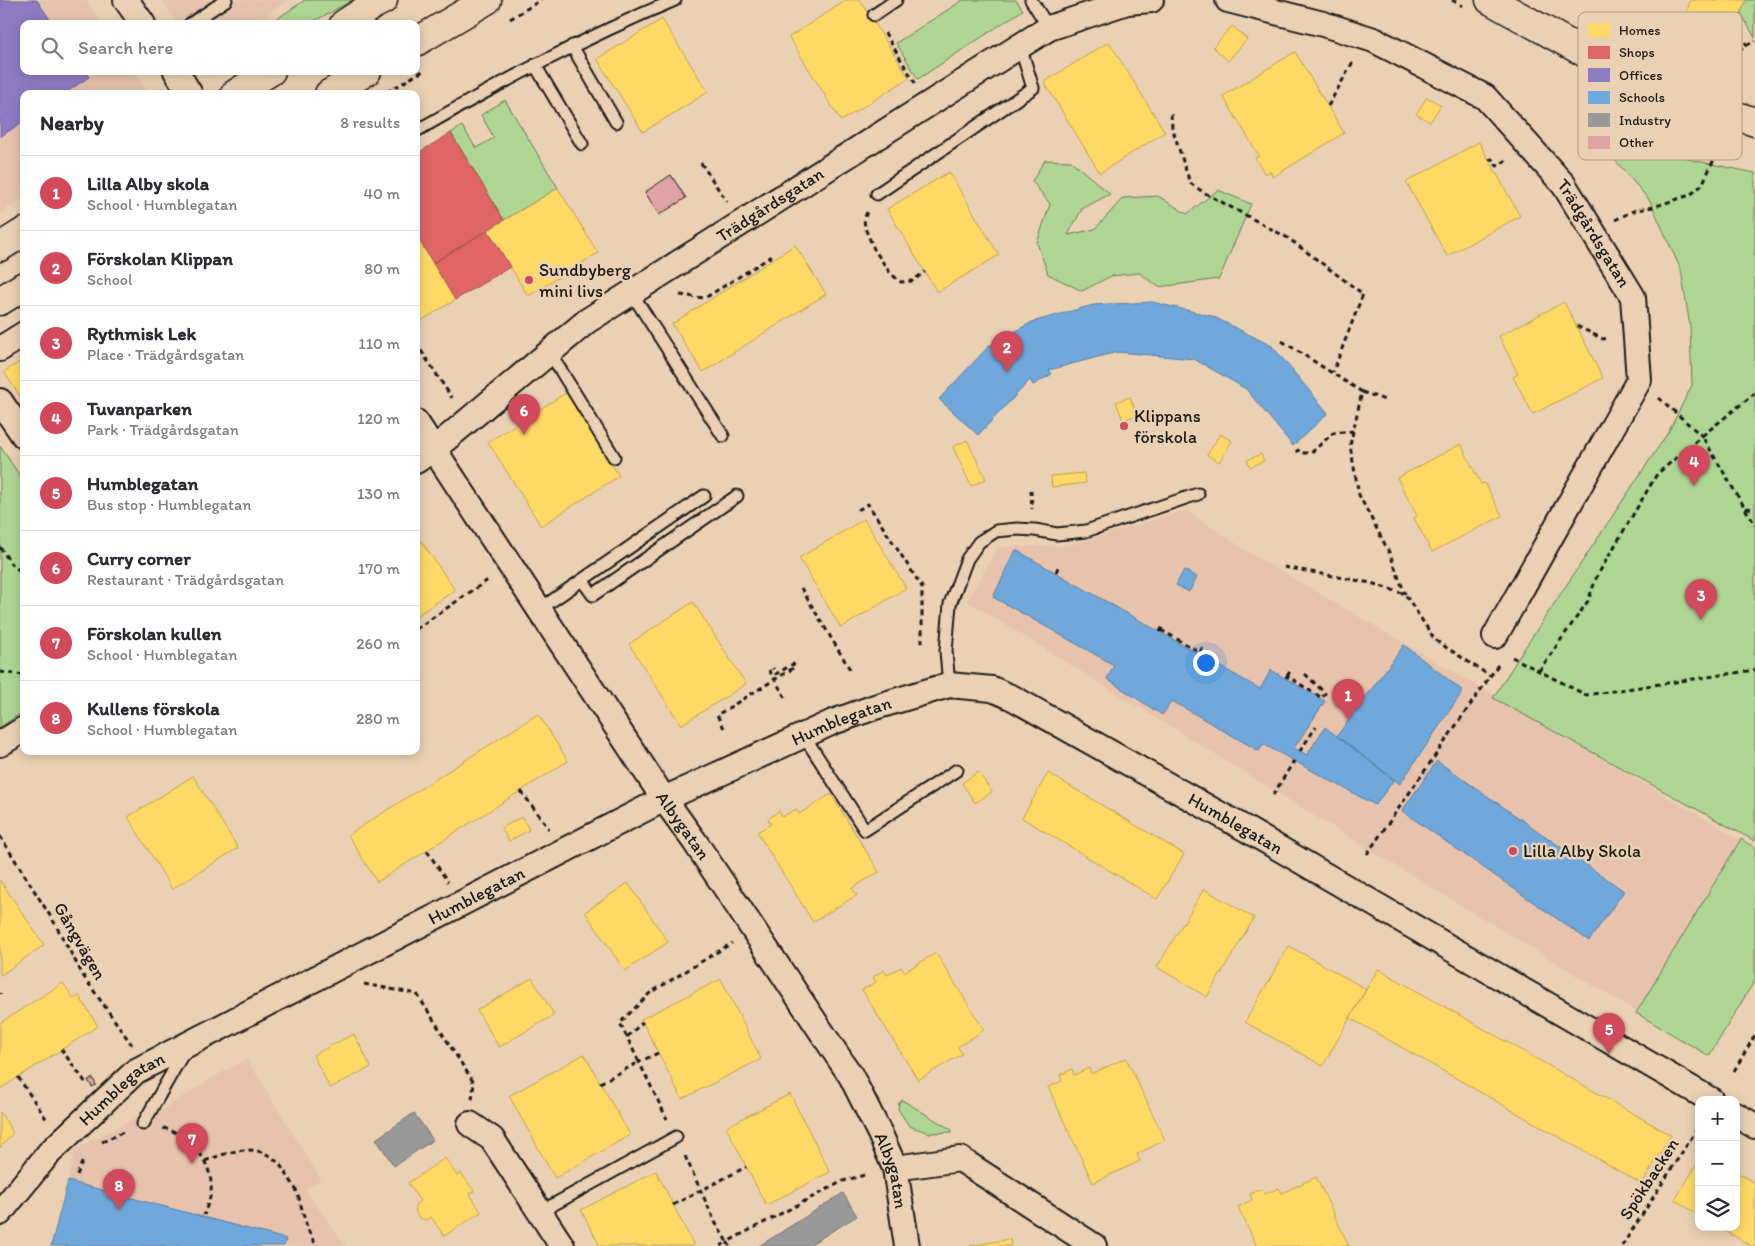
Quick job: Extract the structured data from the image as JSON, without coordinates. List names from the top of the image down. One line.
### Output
{"streets":{"street":["Trädgårdsgatan","Humblegatan","Albygatan"],"path":["Gångvägen","Spökbacken"]},"crossings":[["Trädgårdsgatan","Albygatan"],["Humblegatan","Albygatan"]],"places":["Sundbyberg mini livs","Klippans förskola","Lilla Alby Skola"],"legend":["Homes","Shops","Offices","Schools","Industry","Other"],"page":{"search":"Search here","heading":["Nearby","8 results"],"list":[{"mark":"1","name":"Lilla Alby skola","note":"School · Humblegatan","value":"40 m"},{"mark":"2","name":"Förskolan Klippan","note":"School","value":"80 m"},{"mark":"3","name":"Rythmisk Lek","note":"Place · Trädgårdsgatan","value":"110 m"},{"mark":"4","name":"Tuvanparken","note":"Park · Trädgårdsgatan","value":"120 m"},{"mark":"5","name":"Humblegatan","note":"Bus stop · Humblegatan","value":"130 m"},{"mark":"6","name":"Curry corner","note":"Restaurant · Trädgårdsgatan","value":"170 m"},{"mark":"7","name":"Förskolan kullen","note":"School · Humblegatan","value":"260 m"},{"mark":"8","name":"Kullens förskola","note":"School · Humblegatan","value":"280 m"}],"pins":["2","6","4","3","1","5","7","8"],"map_buttons":["+","−"]}}
